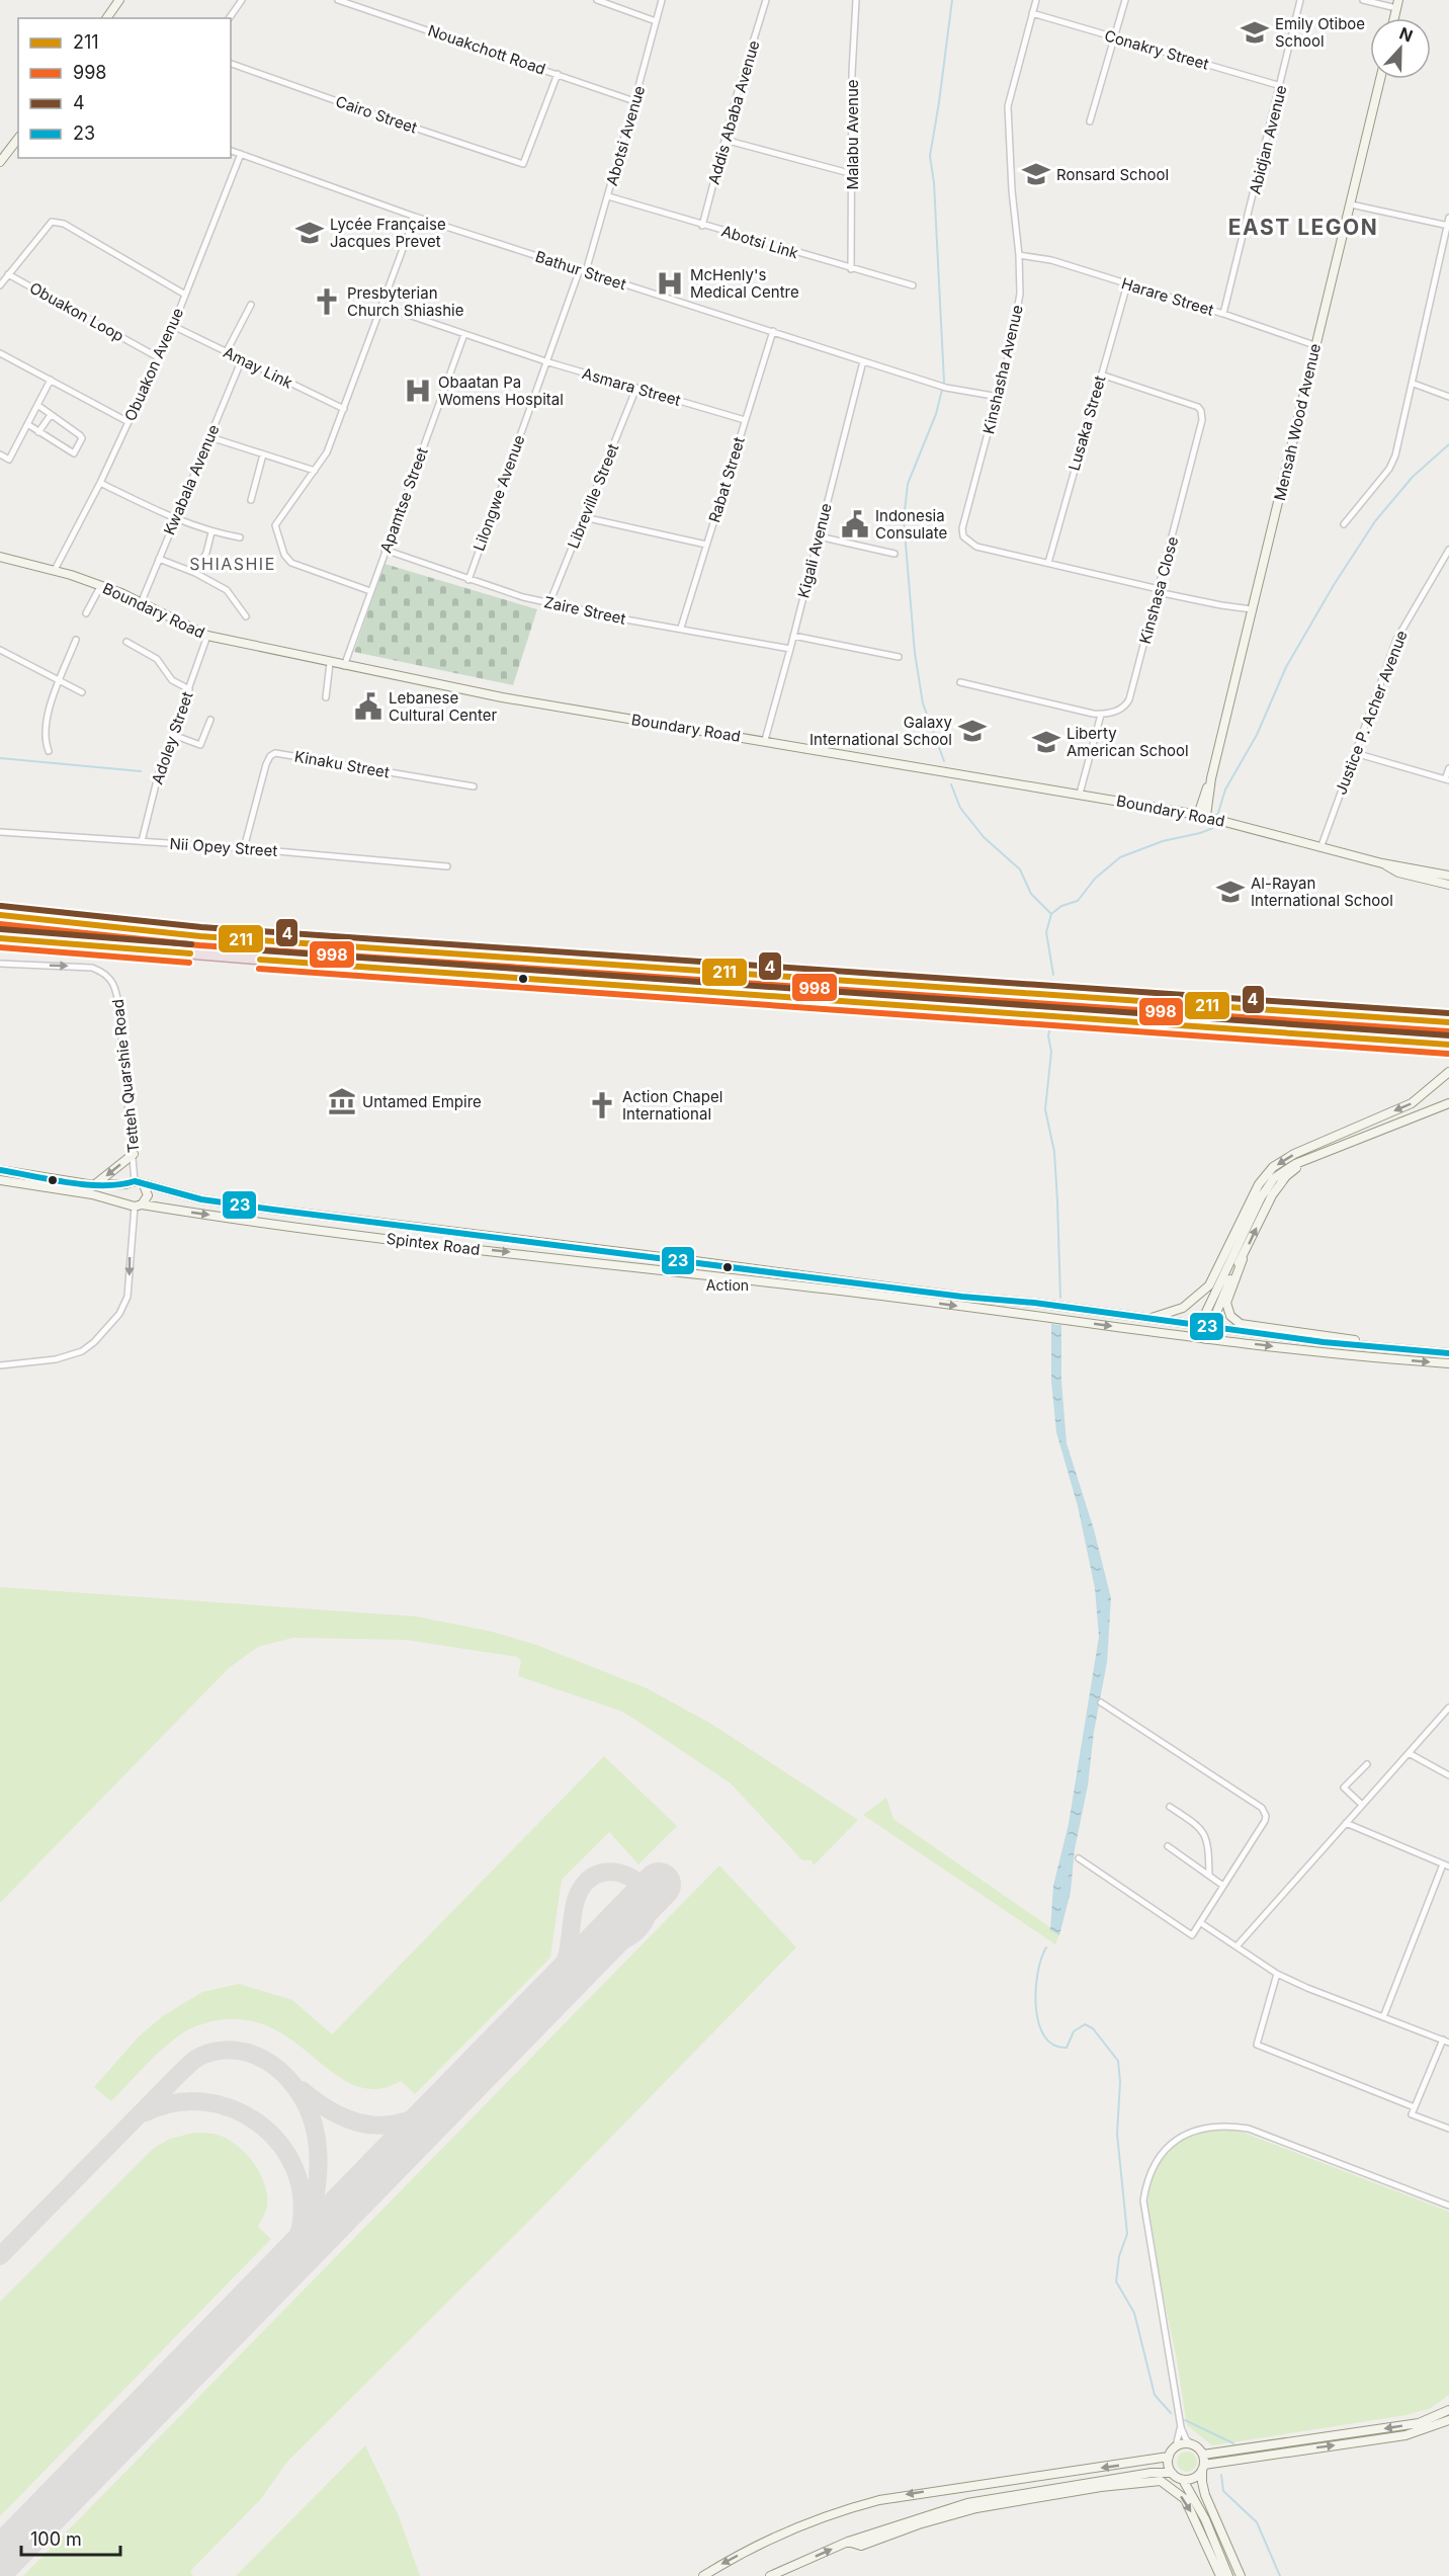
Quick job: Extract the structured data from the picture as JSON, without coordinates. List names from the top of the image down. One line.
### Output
{"streets":{"main road":["Mensah Wood Avenue","Boundary Road","Spintex Road"],"street":["Nouakchott Road","Conakry Street","Addis Ababa Avenue","Cairo Street","Malabu Avenue","Abotsi Avenue","Abidjan Avenue","Abotsi Link","Bathur Street","Harare Street","Obuakon Loop","Obuakon Avenue","Amay Link","Kinshasha Avenue","Asmara Street","Lusaka Street","Kwabala Avenue","Rabat Street","Lilongwe Avenue","Libreville Street","Apamtse Street","Kigali Avenue","Kinshasa Close","Zaire Street","Justice P. Acher Avenue","Adoley Street","Kinaku Street","Nii Opey Street","Tetteh Quarshie Road"]},"crossings":[["Nouakchott Road","Cairo Street"],["Nouakchott Road","Abotsi Avenue"],["Conakry Street","Abidjan Avenue"],["Conakry Street","Kinshasha Avenue"],["Addis Ababa Avenue","Abotsi Link"],["Malabu Avenue","Abotsi Link"],["Abotsi Avenue","Abotsi Link"],["Abotsi Avenue","Bathur Street"],["Abotsi Avenue","Lilongwe Avenue"],["Abidjan Avenue","Harare Street"],["Bathur Street","Obuakon Avenue"],["Bathur Street","Kinshasha Avenue"],["Bathur Street","Rabat Street"],["Bathur Street","Lilongwe Avenue"],["Bathur Street","Kigali Avenue"],["Harare Street","Kinshasha Avenue"],["Harare Street","Mensah Wood Avenue"],["Harare Street","Lusaka Street"],["Obuakon Loop","Obuakon Avenue"],["Obuakon Avenue","Amay Link"],["Obuakon Avenue","Boundary Road"],["Amay Link","Kwabala Avenue"],["Kinshasha Avenue","Mensah Wood Avenue"],["Kinshasha Avenue","Lusaka Street"],["Kinshasha Avenue","Kinshasa Close"],["Asmara Street","Rabat Street"],["Asmara Street","Lilongwe Avenue"],["Asmara Street","Libreville Street"],["Asmara Street","Apamtse Street"],["Mensah Wood Avenue","Boundary Road"],["Lusaka Street","Kinshasa Close"],["Kwabala Avenue","Boundary Road"],["Rabat Street","Zaire Street"],["Lilongwe Avenue","Zaire Street"],["Libreville Street","Zaire Street"],["Apamtse Street","Boundary Road"],["Apamtse Street","Zaire Street"],["Kigali Avenue","Boundary Road"],["Kigali Avenue","Zaire Street"],["Boundary Road","Justice P. Acher Avenue"],["Boundary Road","Adoley Street"],["Adoley Street","Nii Opey Street"],["Kinaku Street","Nii Opey Street"],["Tetteh Quarshie Road","Spintex Road"]],"districts":["EAST LEGON","SHIASHIE"],"places":{"school or university":["Emily Otiboe School","Ronsard School","Lycée Française Jacques Prevet","Galaxy International School","Liberty American School","Al-Rayan International School"],"hospital":["McHenly's Medical Centre","Obaatan Pa Womens Hospital"],"church":["Presbyterian Church Shiashie","Action Chapel International"],"public building":["Indonesia Consulate","Lebanese Cultural Center"],"museum":["Untamed Empire"],"other":["Action"]},"lines":["transit line 4","transit line 211","transit line 998","transit line 23"],"legend":["211","998","4","23"],"scale_bar":"100 m","north":"top"}
